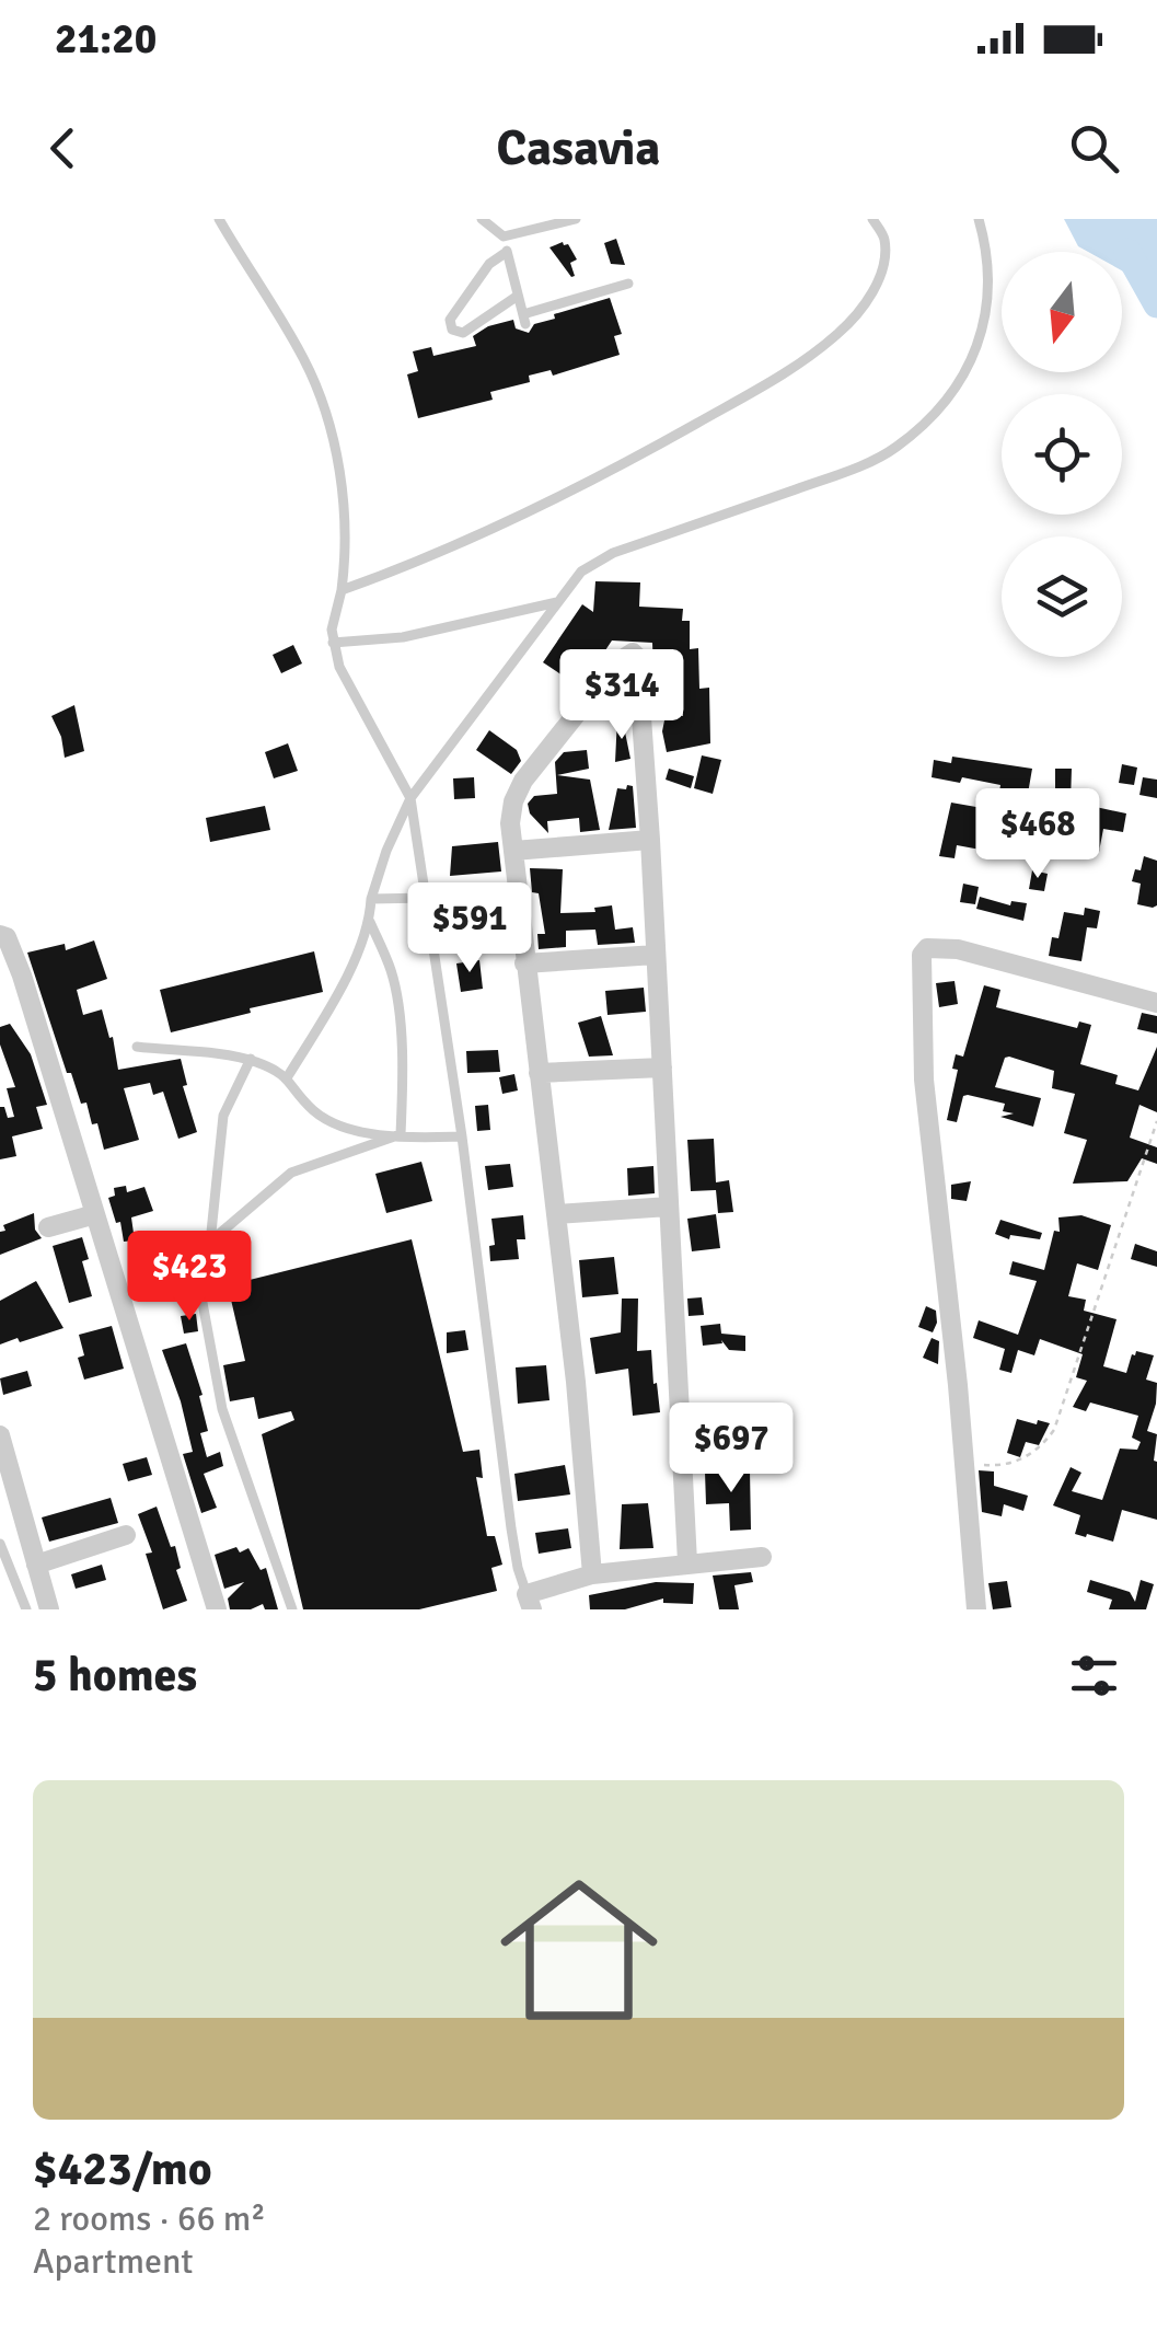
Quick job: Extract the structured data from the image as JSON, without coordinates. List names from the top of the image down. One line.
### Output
{"north":"bottom","page":{"status":"21:20","header":"Casavia","price":["$314","$468","$591","$423","$697"],"heading":"5 homes","list":[{"name":"$423/mo","note":"2 rooms · 66 m² · Apartment"}]}}
